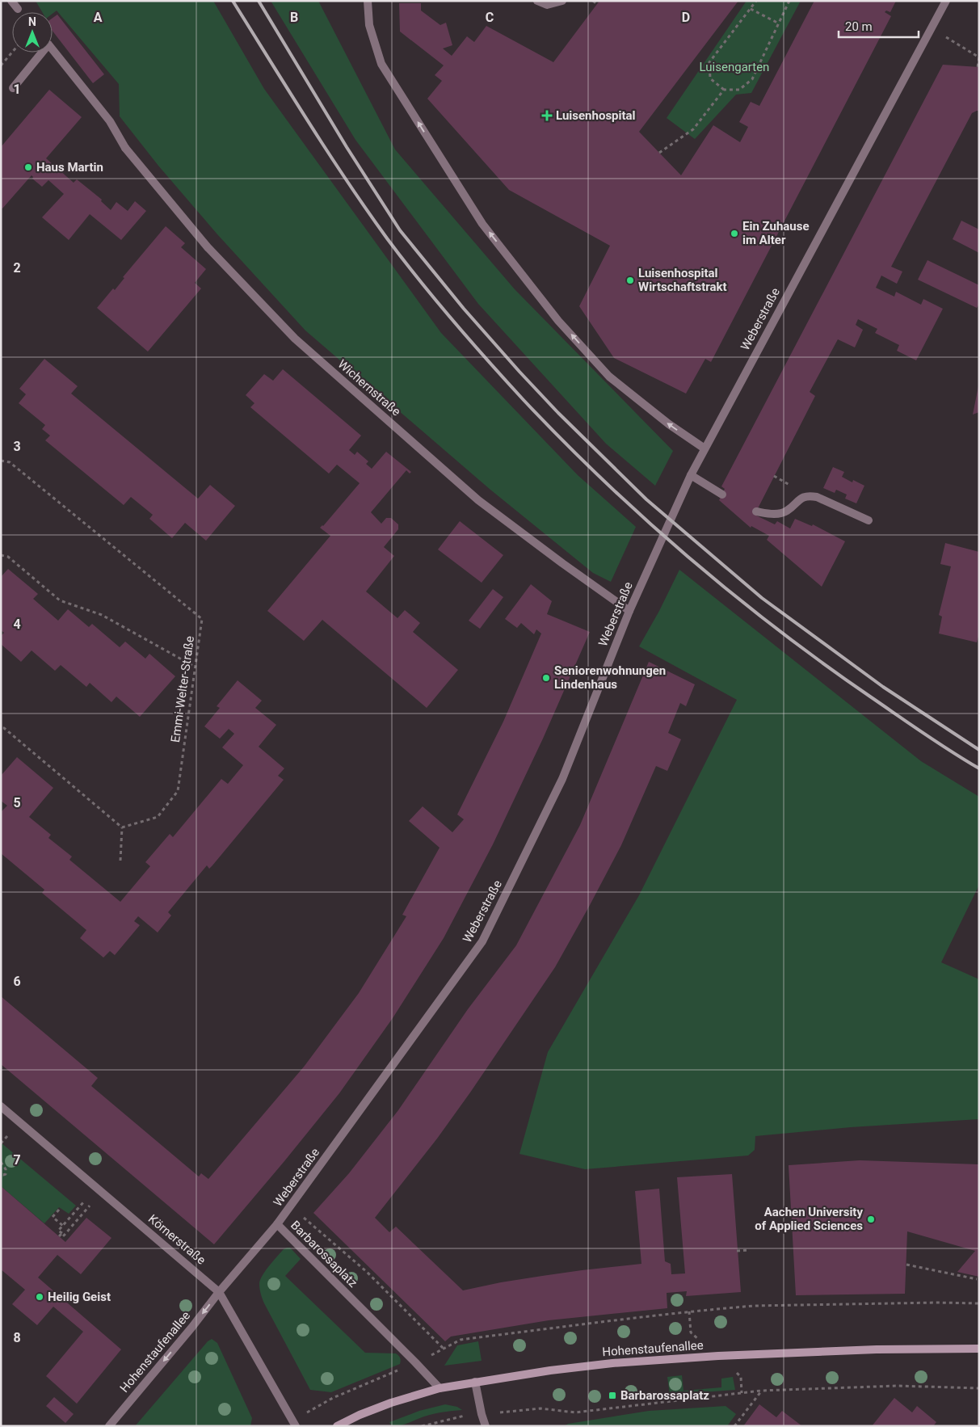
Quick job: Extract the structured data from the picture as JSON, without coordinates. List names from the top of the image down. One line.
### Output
{"streets":{"main road":["Hohenstaufenallee"],"street":["Weberstraße","Wichernstraße","Körnerstraße","Barbarossaplatz"],"path":["Emmi-Welter-Straße"]},"crossings":[["Weberstraße","Wichernstraße"],["Weberstraße","Körnerstraße"],["Weberstraße","Barbarossaplatz"],["Weberstraße","Hohenstaufenallee"],["Körnerstraße","Hohenstaufenallee"],["Barbarossaplatz","Hohenstaufenallee"]],"parks":["Luisengarten"],"places":{"health":["Luisenhospital"],"other":["Haus Martin","Ein Zuhause im Alter","Luisenhospital Wirtschaftstrakt","Seniorenwohnungen Lindenhaus","Aachen University of Applied Sciences","Heilig Geist"],"transit":["Barbarossaplatz"]},"scale_bar":"20 m","north":"top","grid":{"columns":["A","B","C","D"],"rows":["1","2","3","4","5","6","7","8"]}}
